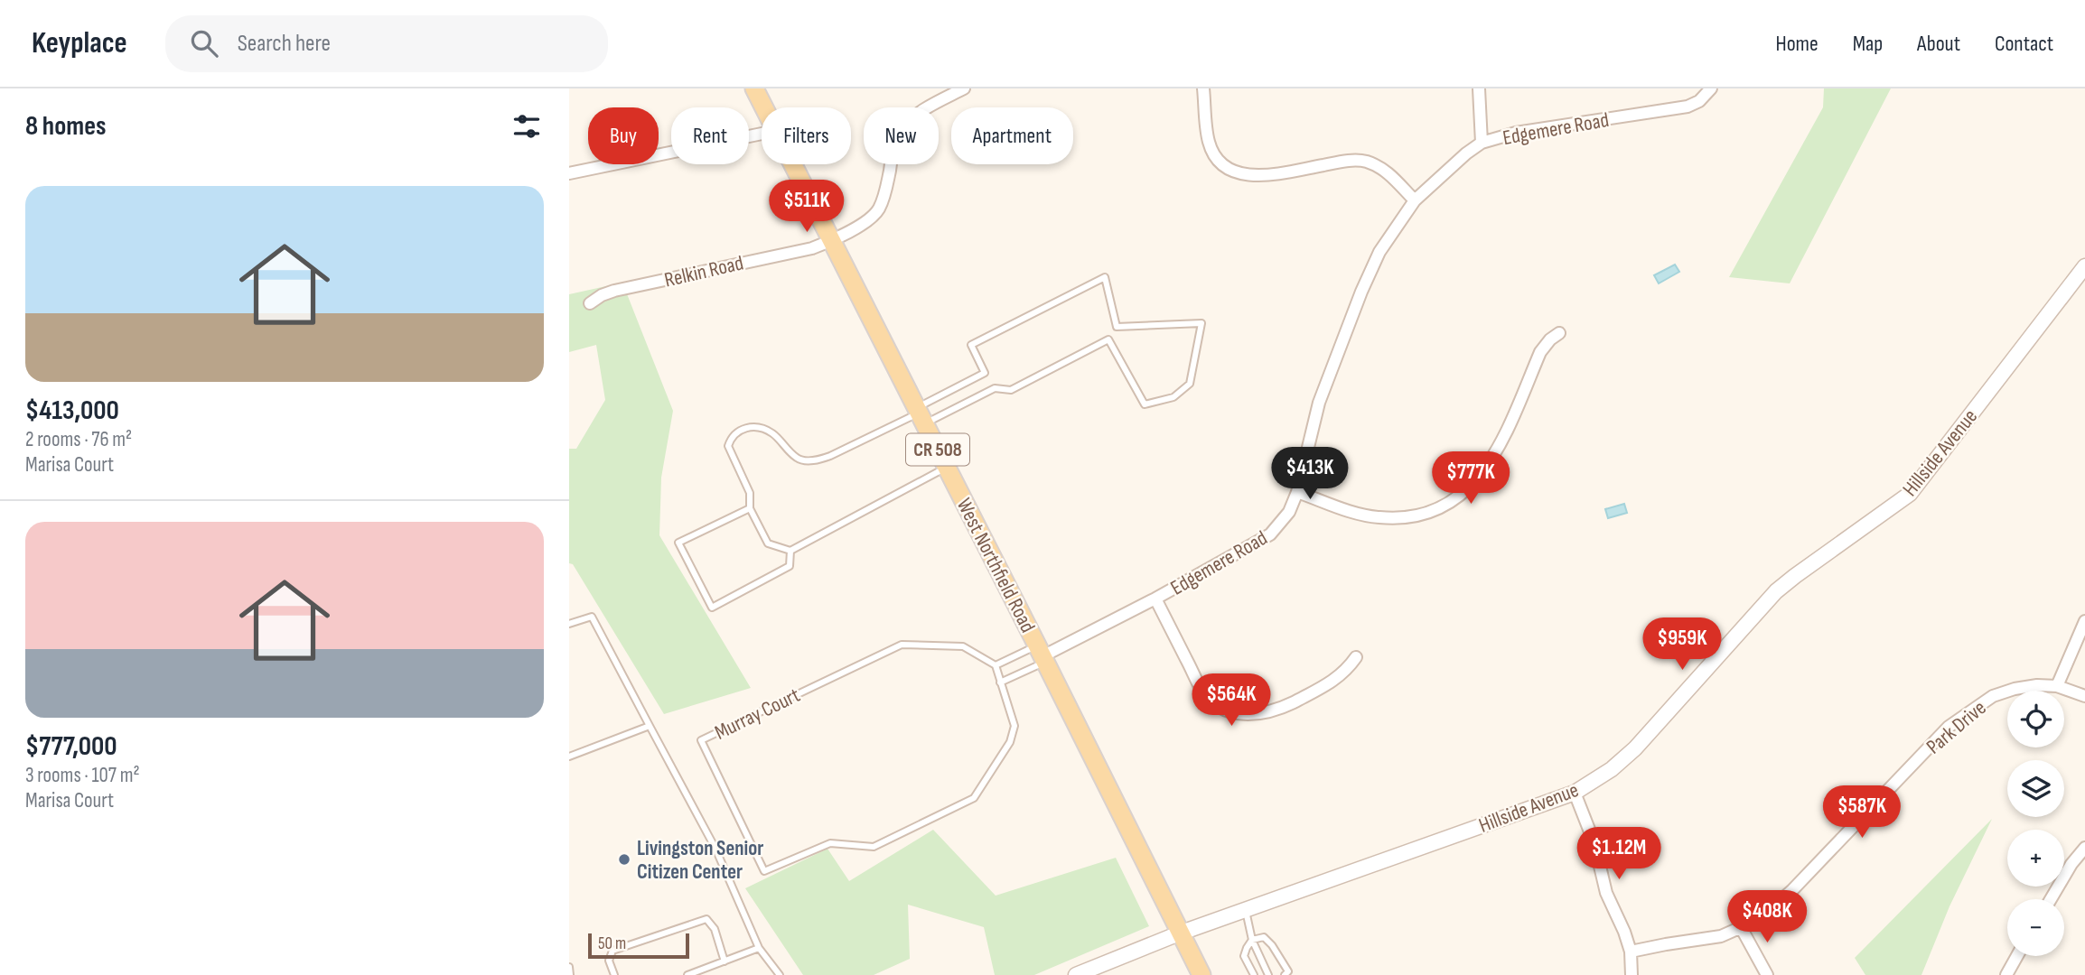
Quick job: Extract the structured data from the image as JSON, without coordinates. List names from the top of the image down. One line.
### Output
{"streets":{"main road":["CR 508","West Northfield Road"],"street":["Edgemere Road","Relkin Road","Hillside Avenue","Park Drive"],"lane":["Murray Court"]},"crossings":[["Edgemere Road","West Northfield Road"],["Relkin Road","West Northfield Road"],["Hillside Avenue","West Northfield Road"]],"places":["Livingston Senior Citizen Center"],"scale_bar":"50 m","page":{"header":"Keyplace","search":"Search here","nav":["Home","Map","About","Contact"],"heading":"8 homes","chip":["Buy","Rent","Filters","New","Apartment"],"list":[{"name":"$413,000","note":"2 rooms · 76 m² · Marisa Court"},{"name":"$777,000","note":"3 rooms · 107 m² · Marisa Court"}],"price":["$511K","$413K","$777K","$959K","$564K","$587K","$1.12M","$408K"],"map_buttons":["+","−"],"scale":"50 m"}}
